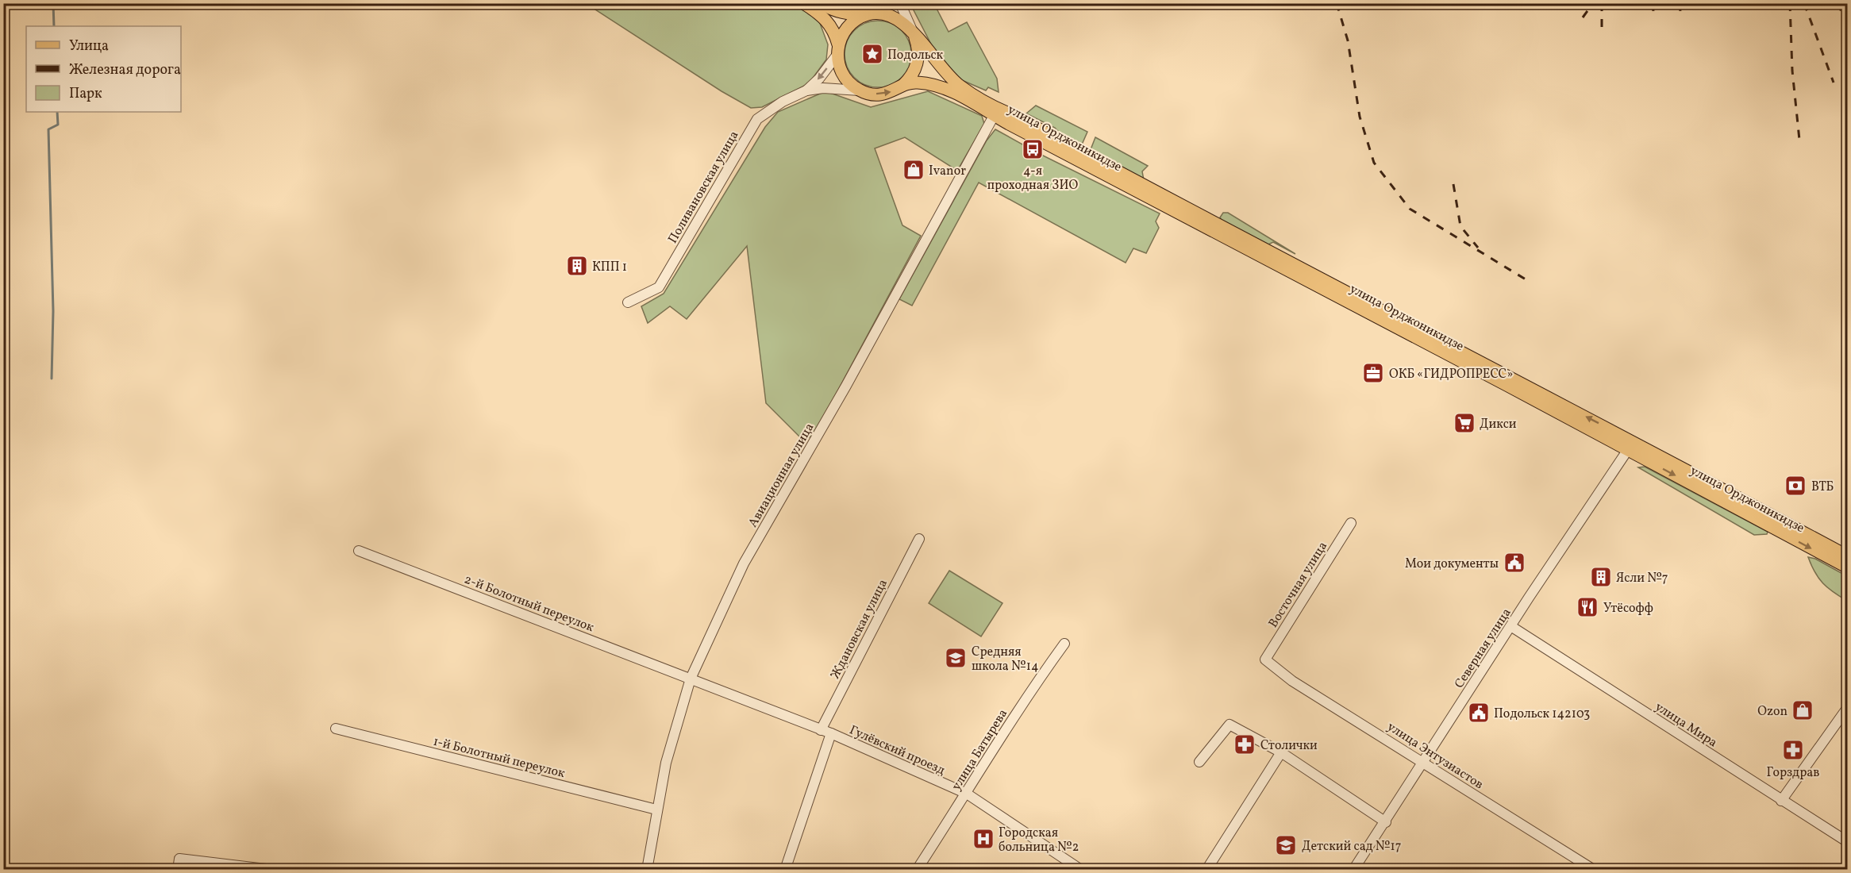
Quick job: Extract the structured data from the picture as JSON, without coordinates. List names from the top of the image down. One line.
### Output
{"streets":{"main road":["улица Орджоникидзе"],"street":["Поливановская улица","Авиационная улица","Восточная улица","2-й Болотный переулок","Ждановская улица","Северная улица","улица Мира","Гулёвский проезд","улица Батырева","улица Энтузиастов","1-й Болотный переулок"]},"crossings":[["улица Орджоникидзе","Авиационная улица"],["улица Орджоникидзе","Северная улица"],["Авиационная улица","2-й Болотный переулок"],["Авиационная улица","Гулёвский проезд"],["Авиационная улица","1-й Болотный переулок"],["Восточная улица","улица Энтузиастов"],["2-й Болотный переулок","Гулёвский проезд"],["Ждановская улица","Гулёвский проезд"],["Северная улица","улица Мира"],["Северная улица","улица Энтузиастов"],["Гулёвский проезд","улица Батырева"]],"places":{"place":["Подольск"],"bus stop":["4-я проходная ЗИО"],"shop":["Ivanor","Ozon"],"building":["КПП 1","Ясли №7"],"office":["ОКБ «ГИДРОПРЕСС»"],"supermarket":["Дикси"],"bank":["ВТБ"],"public building":["Мои документы","Подольск 142103"],"restaurant":["Утёсофф"],"school or university":["Средняя школа №14","Детский сад №17"],"pharmacy":["Столички","Горздрав"],"hospital":["Городская больница №2"]},"legend":["Улица","Железная дорога","Парк"]}
